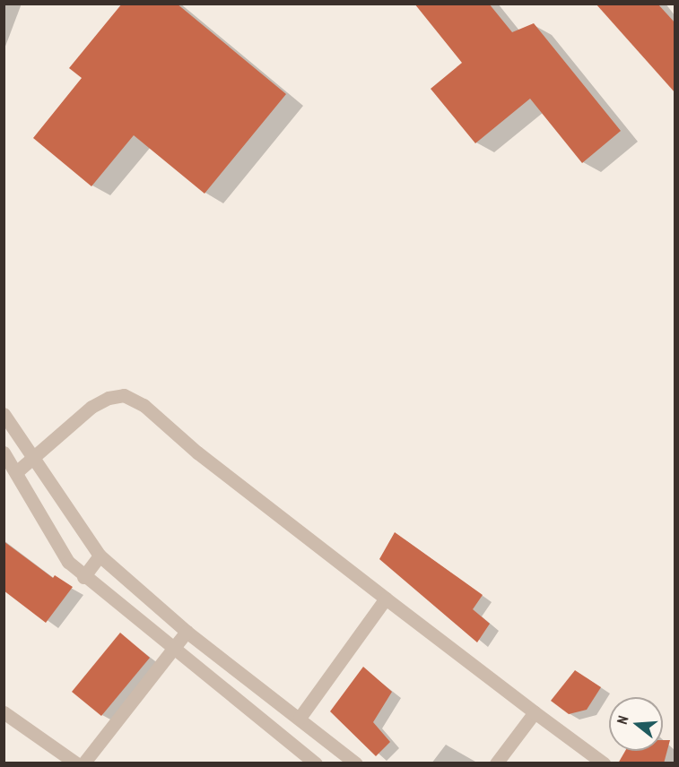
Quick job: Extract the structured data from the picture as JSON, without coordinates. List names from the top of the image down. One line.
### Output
{"north":"left"}
